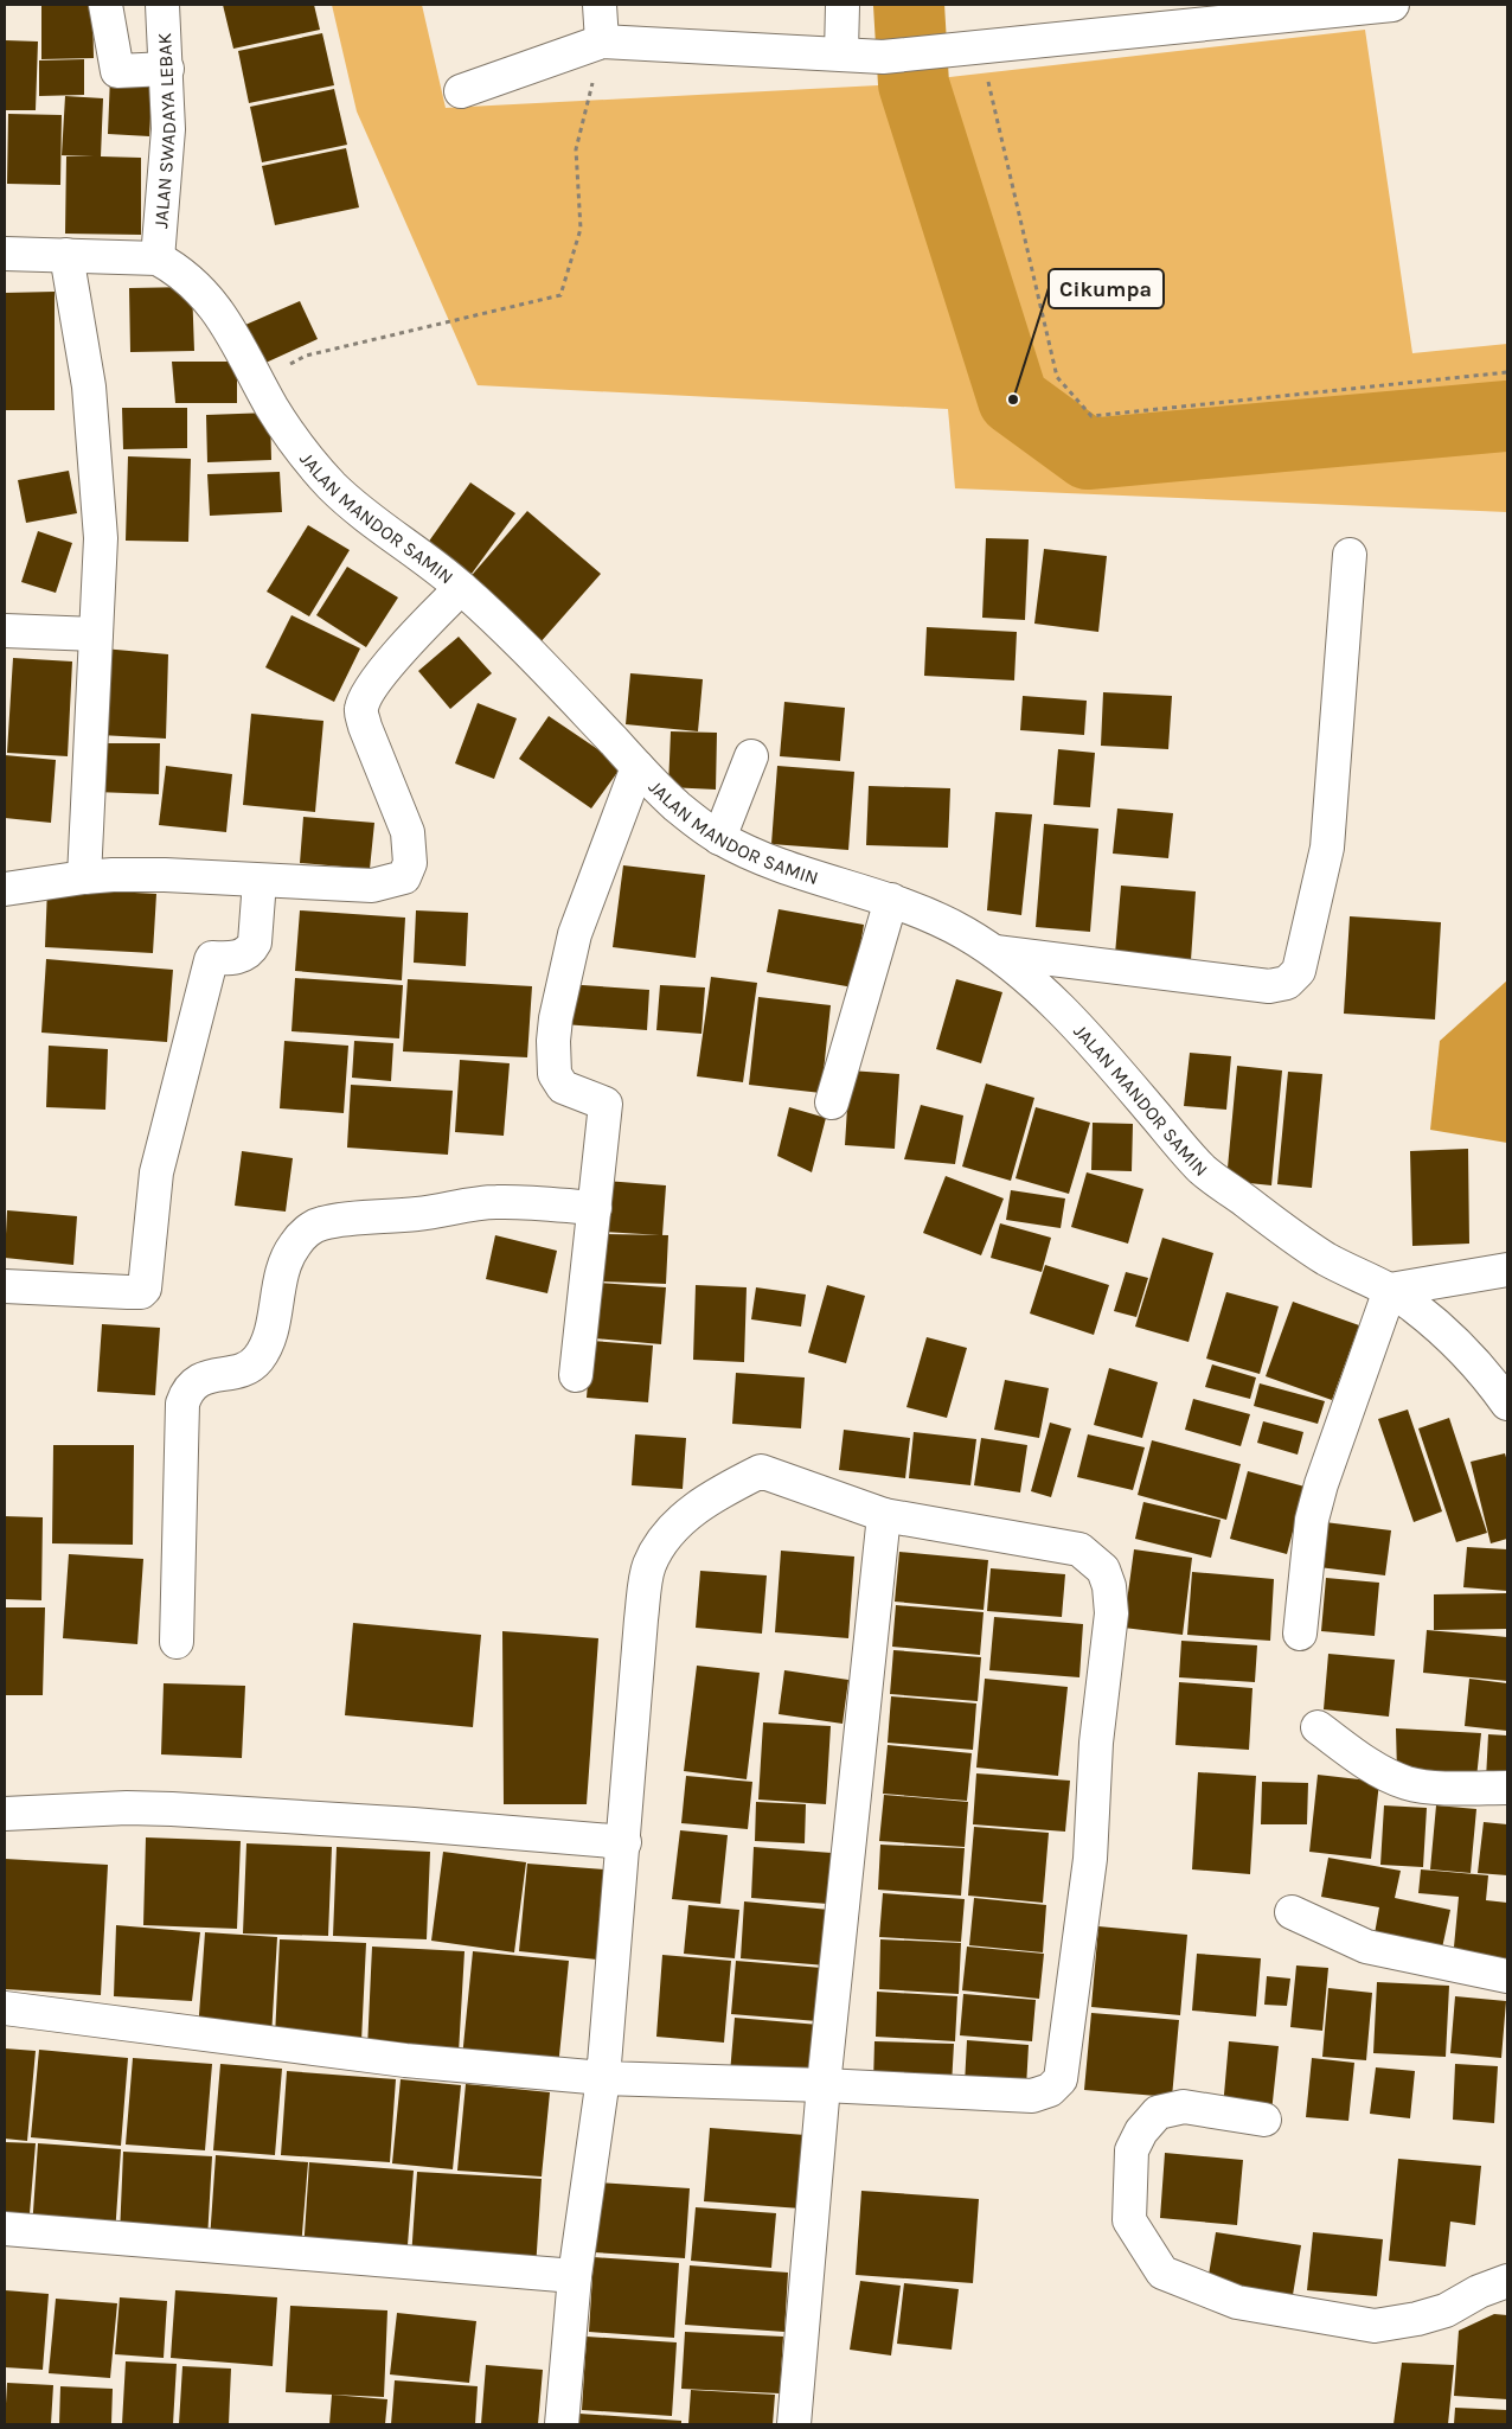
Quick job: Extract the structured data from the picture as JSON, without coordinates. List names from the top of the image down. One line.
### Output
{"streets":{"street":["JALAN SWADAYA LEBAK","JALAN MANDOR SAMIN"]},"crossings":[["JALAN SWADAYA LEBAK","JALAN MANDOR SAMIN"]],"places":["Cikumpa"]}
